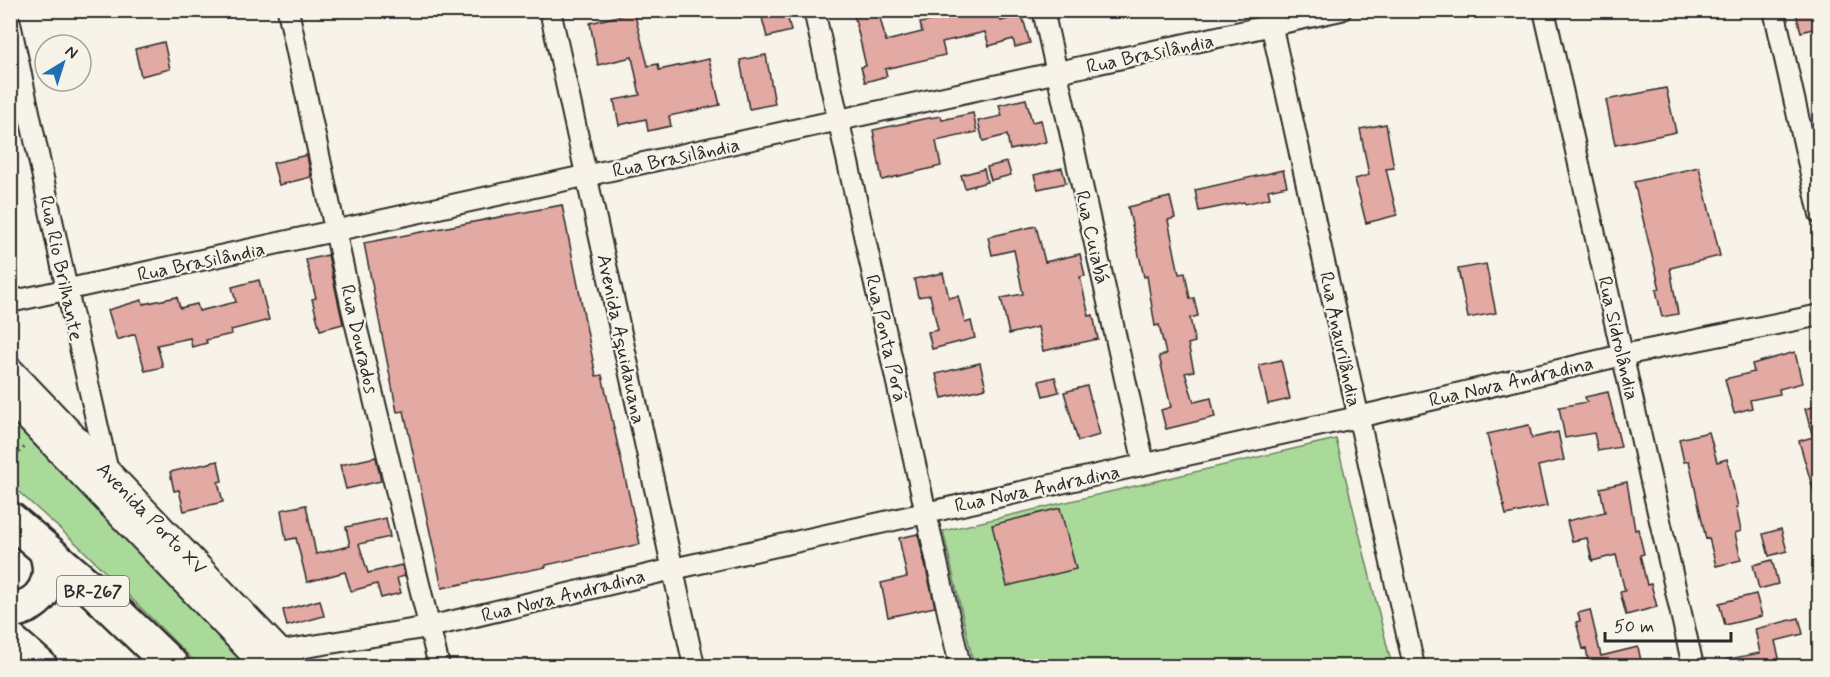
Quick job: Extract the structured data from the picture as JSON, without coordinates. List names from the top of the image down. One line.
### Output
{"streets":{"highway":["BR-267"],"street":["Rua Brasilândia","Rua Cuiabá","Rua Rio Brilhante","Rua Ponta Porã","Rua Sidrolândia","Rua Dourados","Avenida Aquidauana","Rua Anaurilândia","Rua Nova Andradina","Avenida Porto XV"]},"crossings":[["Rua Brasilândia","Rua Cuiabá"],["Rua Brasilândia","Rua Rio Brilhante"],["Rua Brasilândia","Rua Ponta Porã"],["Rua Brasilândia","Rua Dourados"],["Rua Brasilândia","Avenida Aquidauana"],["Rua Brasilândia","Rua Anaurilândia"],["Rua Cuiabá","Rua Nova Andradina"],["Rua Rio Brilhante","Avenida Porto XV"],["Rua Ponta Porã","Rua Nova Andradina"],["Rua Sidrolândia","Rua Nova Andradina"],["Rua Dourados","Rua Nova Andradina"],["Avenida Aquidauana","Rua Nova Andradina"],["Rua Anaurilândia","Rua Nova Andradina"],["Rua Nova Andradina","Avenida Porto XV"]],"scale_bar":"50 m","north":"top right"}
